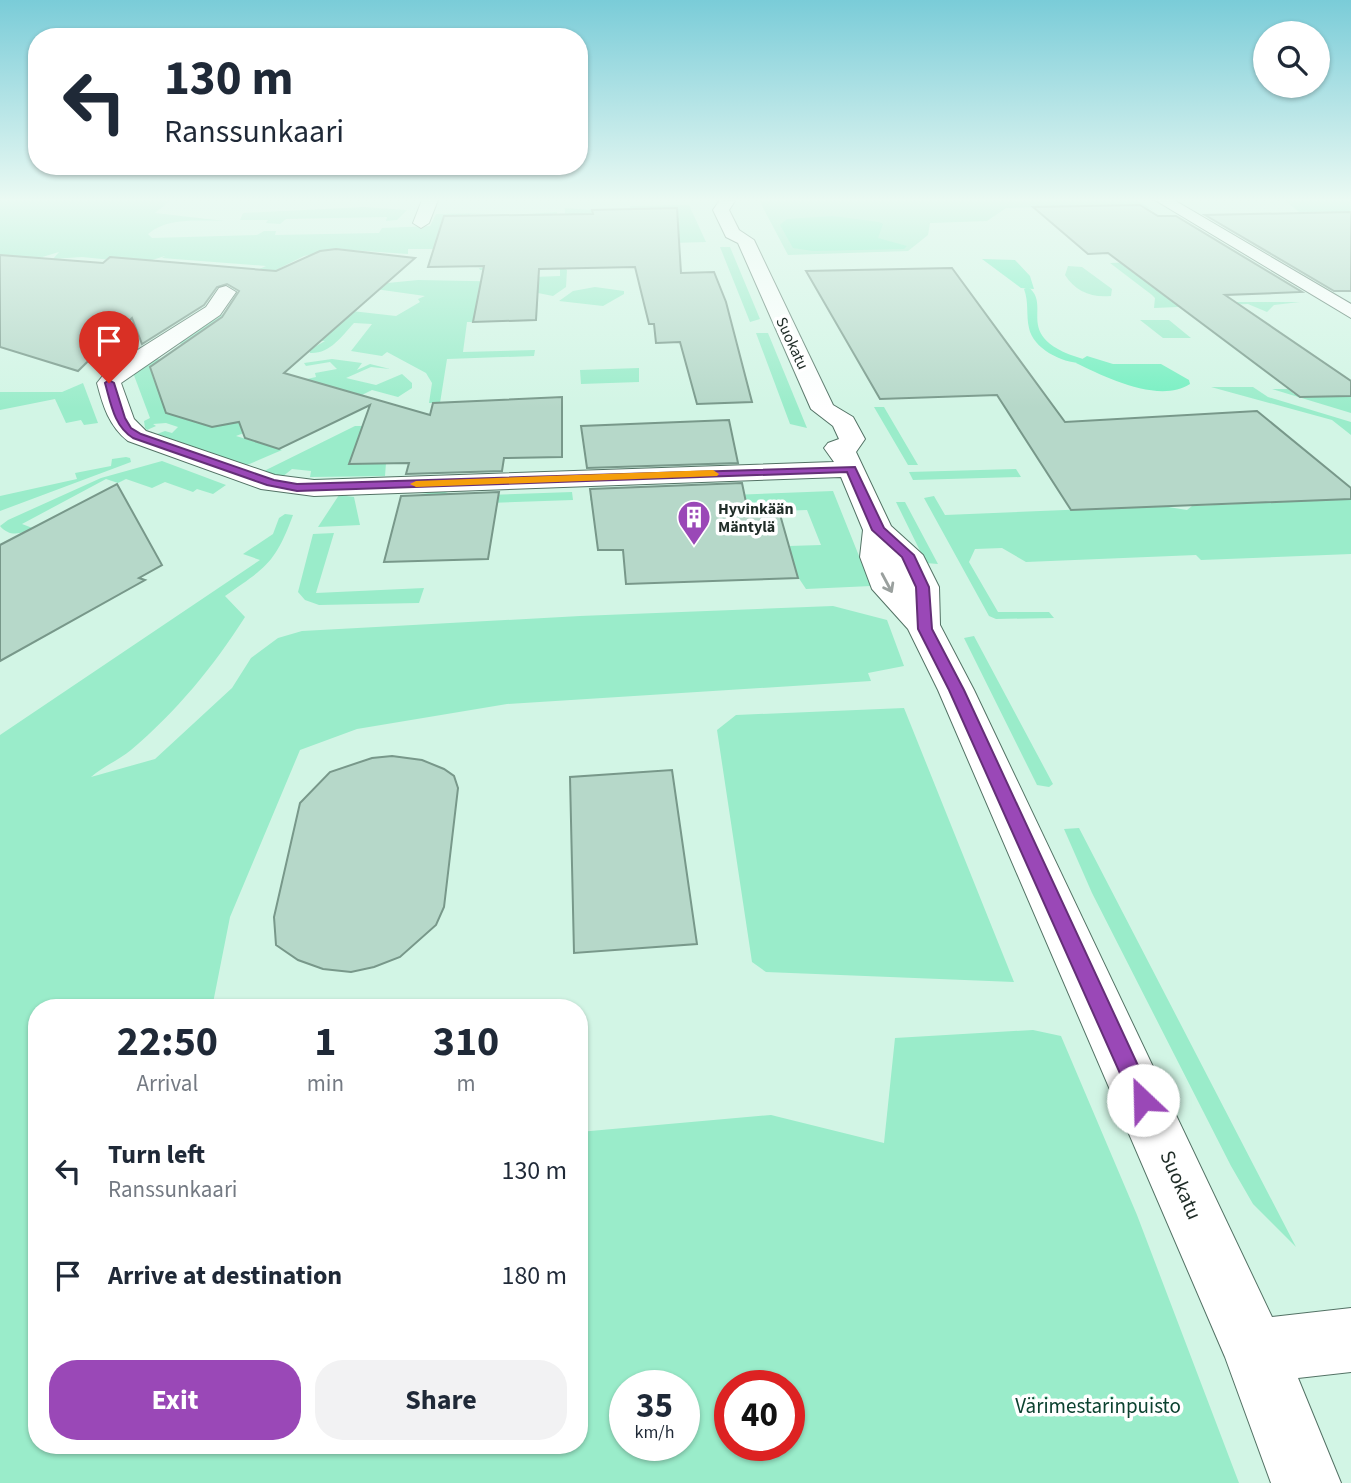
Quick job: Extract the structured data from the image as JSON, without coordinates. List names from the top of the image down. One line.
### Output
{"streets":{"street":["Suokatu"]},"parks":["Värimestarinpuisto"],"places":{"building":["Hyvinkään Mäntylä"]},"page":{"turn":["130 m","Ranssunkaari"],"eta":["22:50","Arrival","1","min","310","m"],"list":[{"name":"Turn left","note":"Ranssunkaari","value":"130 m"},{"name":"Arrive at destination","value":"180 m"}],"buttons":["Exit","Share"],"speed":"35 km/h","limit":"40"}}
